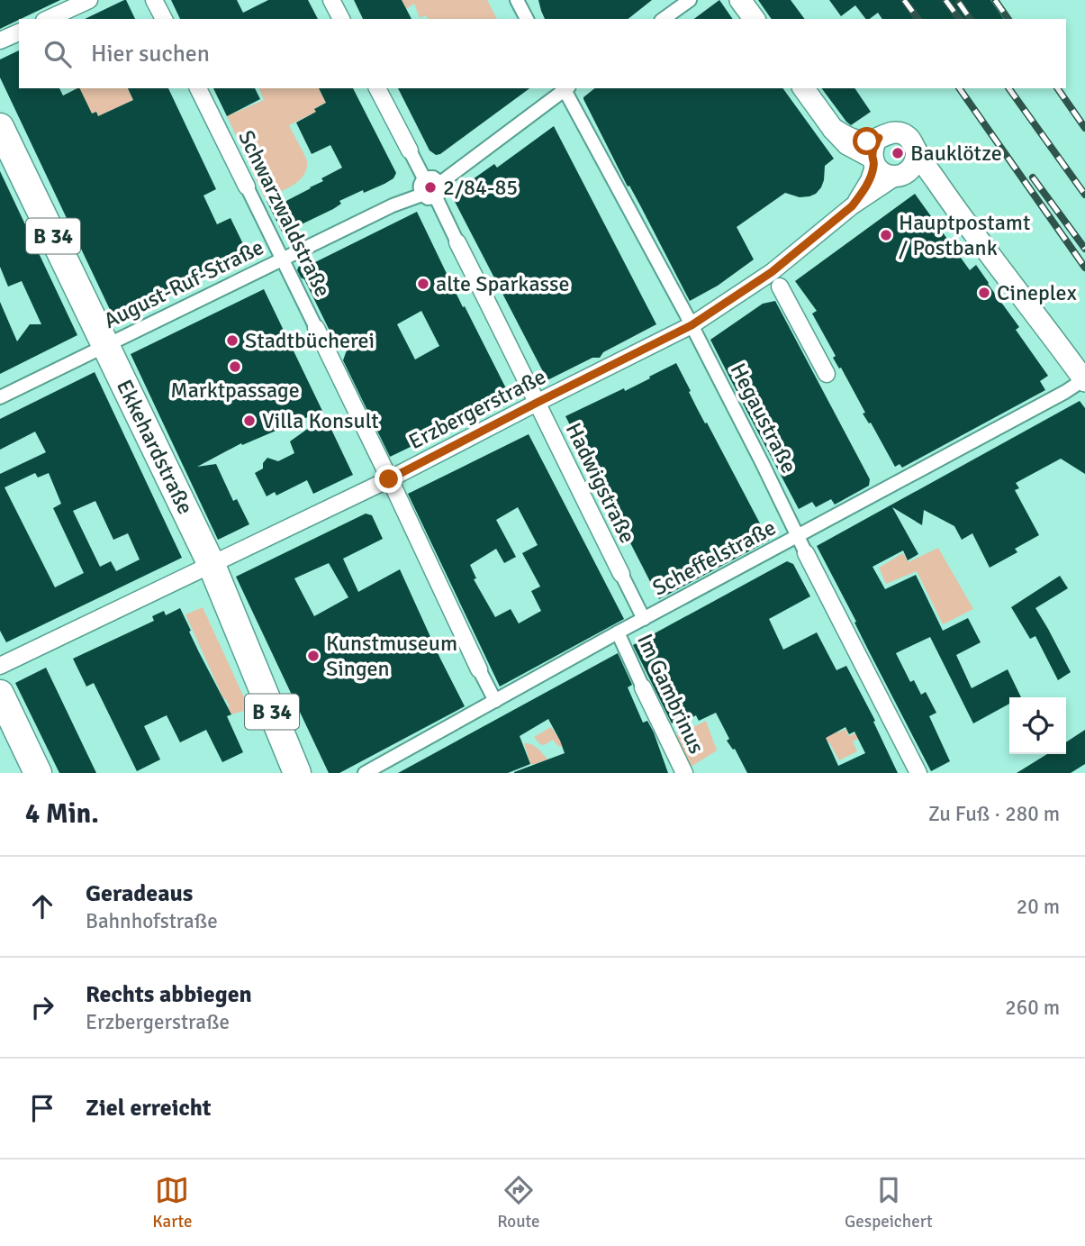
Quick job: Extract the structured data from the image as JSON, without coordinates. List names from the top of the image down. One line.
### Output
{"streets":{"main road":["B 34","Ekkehardstraße"],"street":["Schwarzwaldstraße","August-Ruf-Straße","Erzbergerstraße","Hegaustraße","Hadwigstraße","Scheffelstraße","Im Gambrinus"]},"crossings":[["Schwarzwaldstraße","August-Ruf-Straße"],["Schwarzwaldstraße","Erzbergerstraße"],["Schwarzwaldstraße","Scheffelstraße"],["August-Ruf-Straße","Ekkehardstraße"],["August-Ruf-Straße","Hadwigstraße"],["Erzbergerstraße","Hegaustraße"],["Erzbergerstraße","Ekkehardstraße"],["Erzbergerstraße","Hadwigstraße"],["Hegaustraße","Scheffelstraße"],["Hadwigstraße","Scheffelstraße"],["Scheffelstraße","Im Gambrinus"]],"places":["Bauklötze","2/84-85","Hauptpostamt / Postbank","alte Sparkasse","Cineplex","Stadtbücherei","Marktpassage","Villa Konsult","Kunstmuseum Singen"],"page":{"search":"Hier suchen","heading":["4 Min.","Zu Fuß · 280 m"],"list":[["Geradeaus","Bahnhofstraße","20 m"],["Rechts abbiegen","Erzbergerstraße","260 m"],"Ziel erreicht"],"nav":["Karte","Route","Gespeichert"]}}
